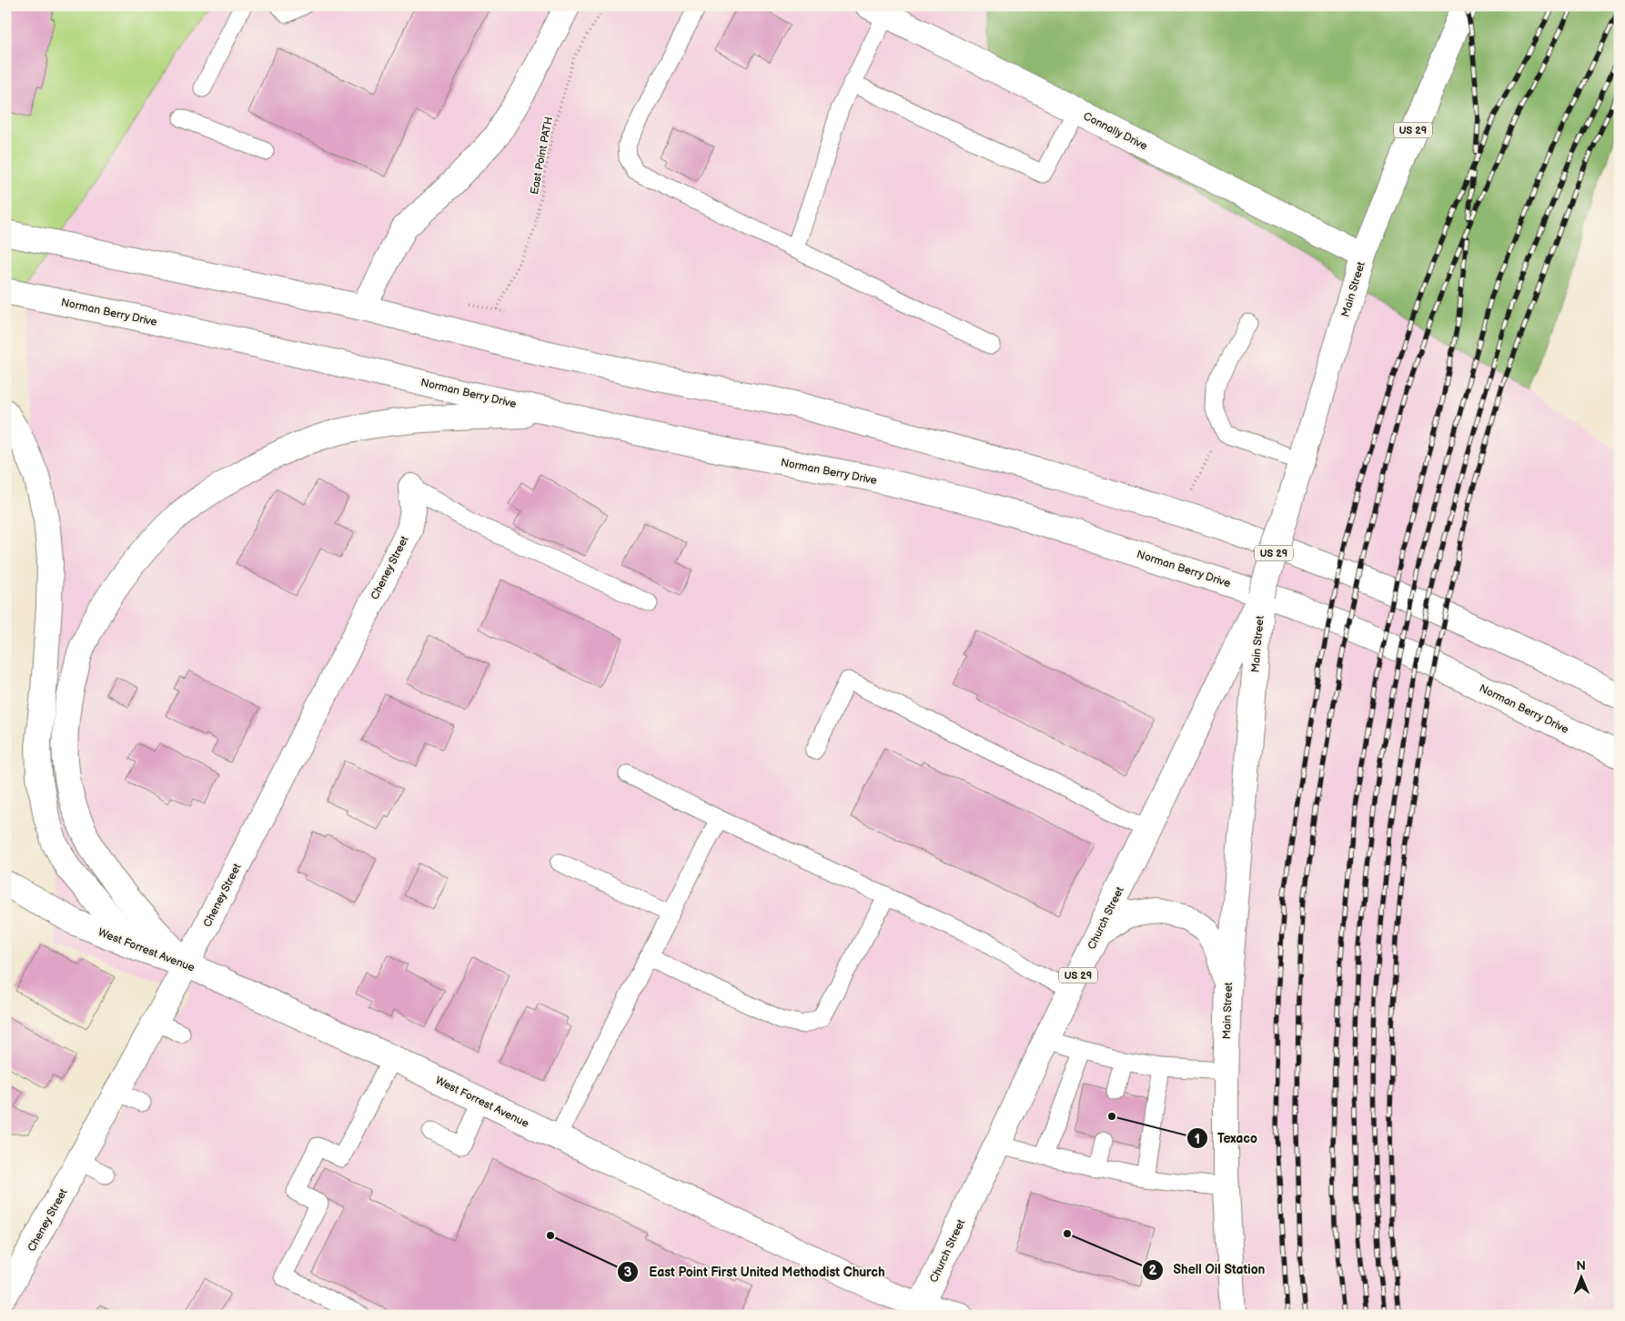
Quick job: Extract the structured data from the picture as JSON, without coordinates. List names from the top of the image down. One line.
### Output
{"streets":{"main road":["US 29","Connally Drive","Main Street","Norman Berry Drive","Cheney Street","Church Street","West Forrest Avenue"],"path":["East Point PATH"]},"crossings":[["Connally Drive","Main Street"],["Main Street","Church Street"],["Cheney Street","West Forrest Avenue"],["Church Street","West Forrest Avenue"]],"places":["Texaco","Shell Oil Station","East Point First United Methodist Church"],"north":"top"}
